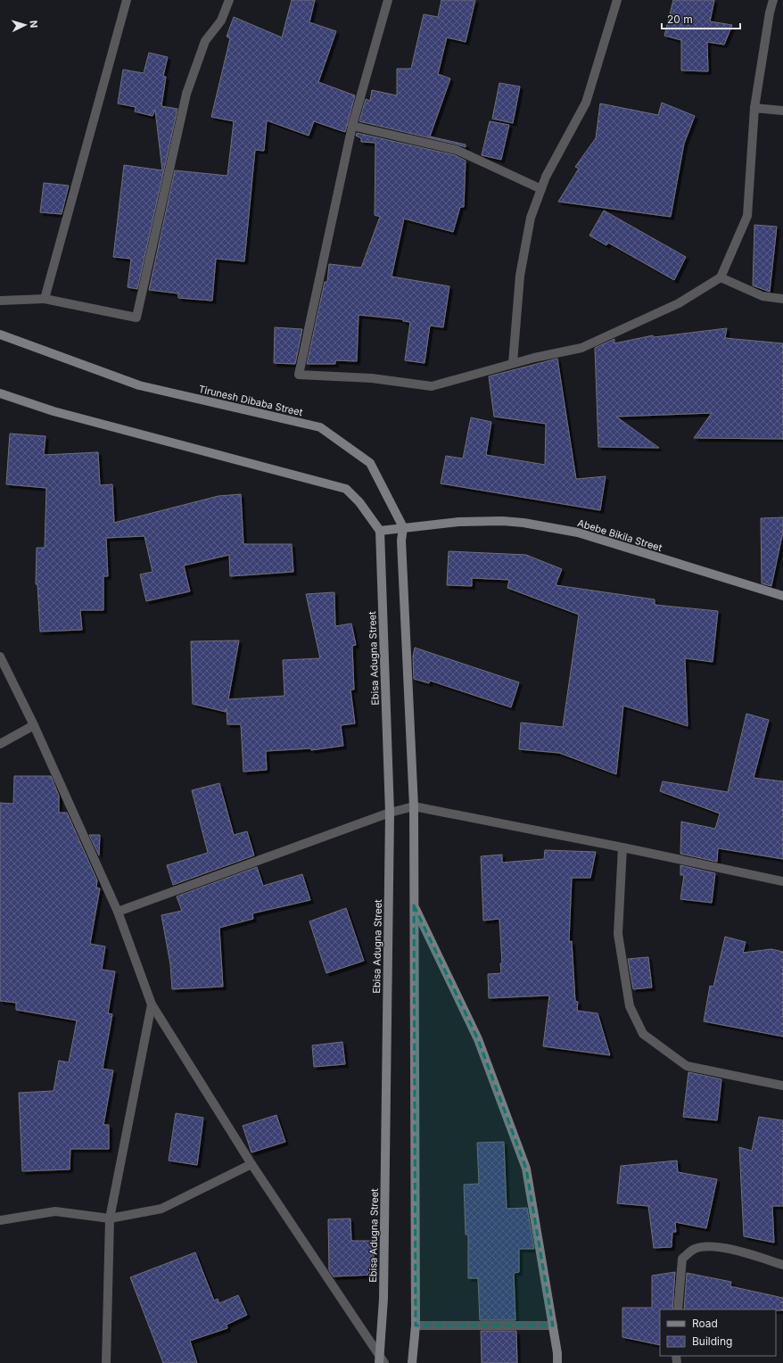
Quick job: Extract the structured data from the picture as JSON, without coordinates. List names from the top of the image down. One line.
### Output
{"streets":{"main road":["Tirunesh Dibaba Street","Abebe Bikila Street","Ebisa Adugna Street"]},"crossings":[["Tirunesh Dibaba Street","Abebe Bikila Street"],["Abebe Bikila Street","Ebisa Adugna Street"]],"legend":["Road","Building"],"scale_bar":"20 m","north":"right"}
